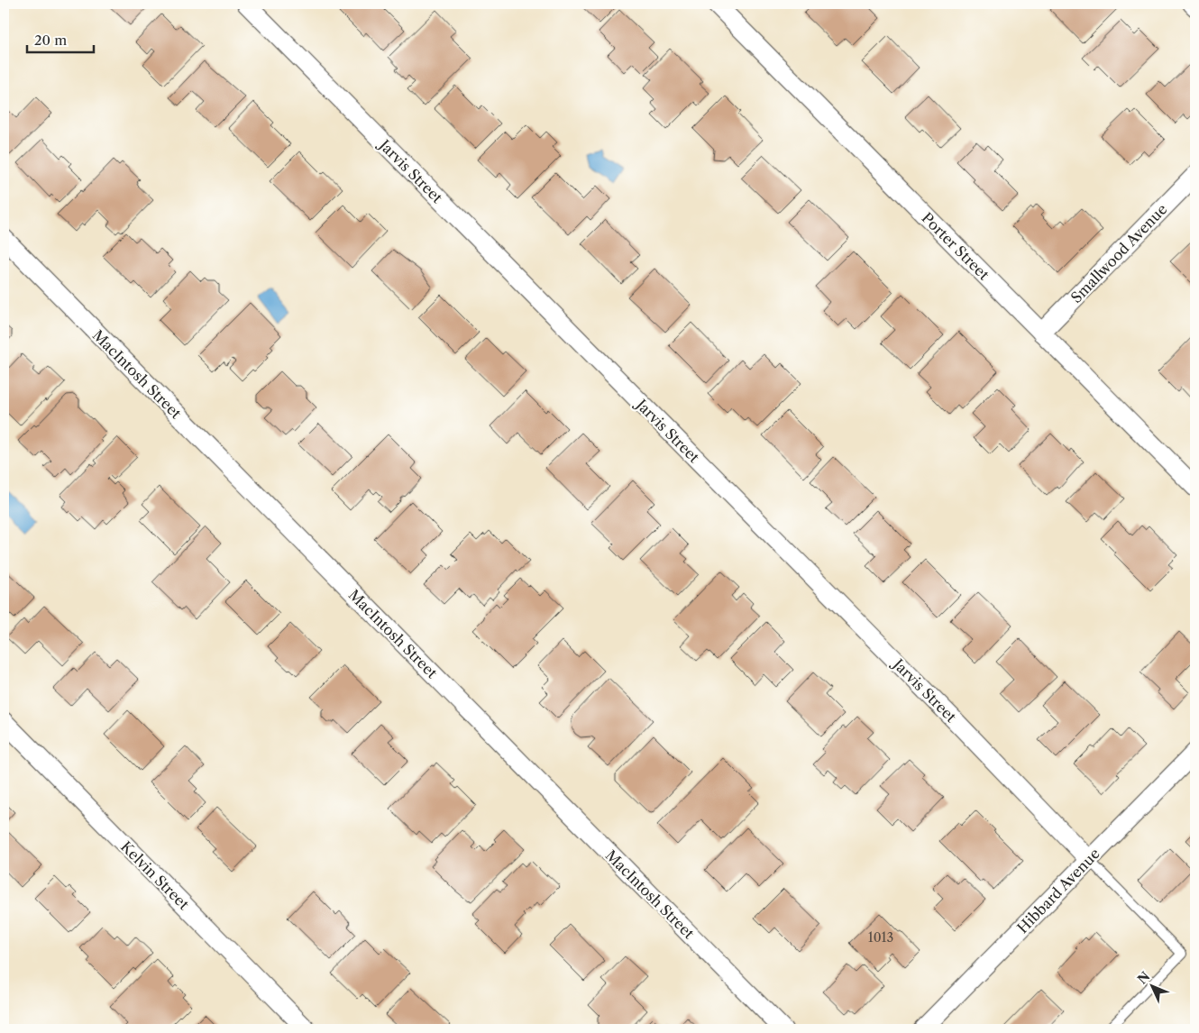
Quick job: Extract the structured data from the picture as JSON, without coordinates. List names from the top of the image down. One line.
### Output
{"streets":{"street":["Jarvis Street","Porter Street","Smallwood Avenue","MacIntosh Street","Kelvin Street","Hibbard Avenue"]},"crossings":[["Jarvis Street","Hibbard Avenue"],["Porter Street","Smallwood Avenue"]],"house_numbers":["1013"],"scale_bar":"20 m","north":"top left"}
